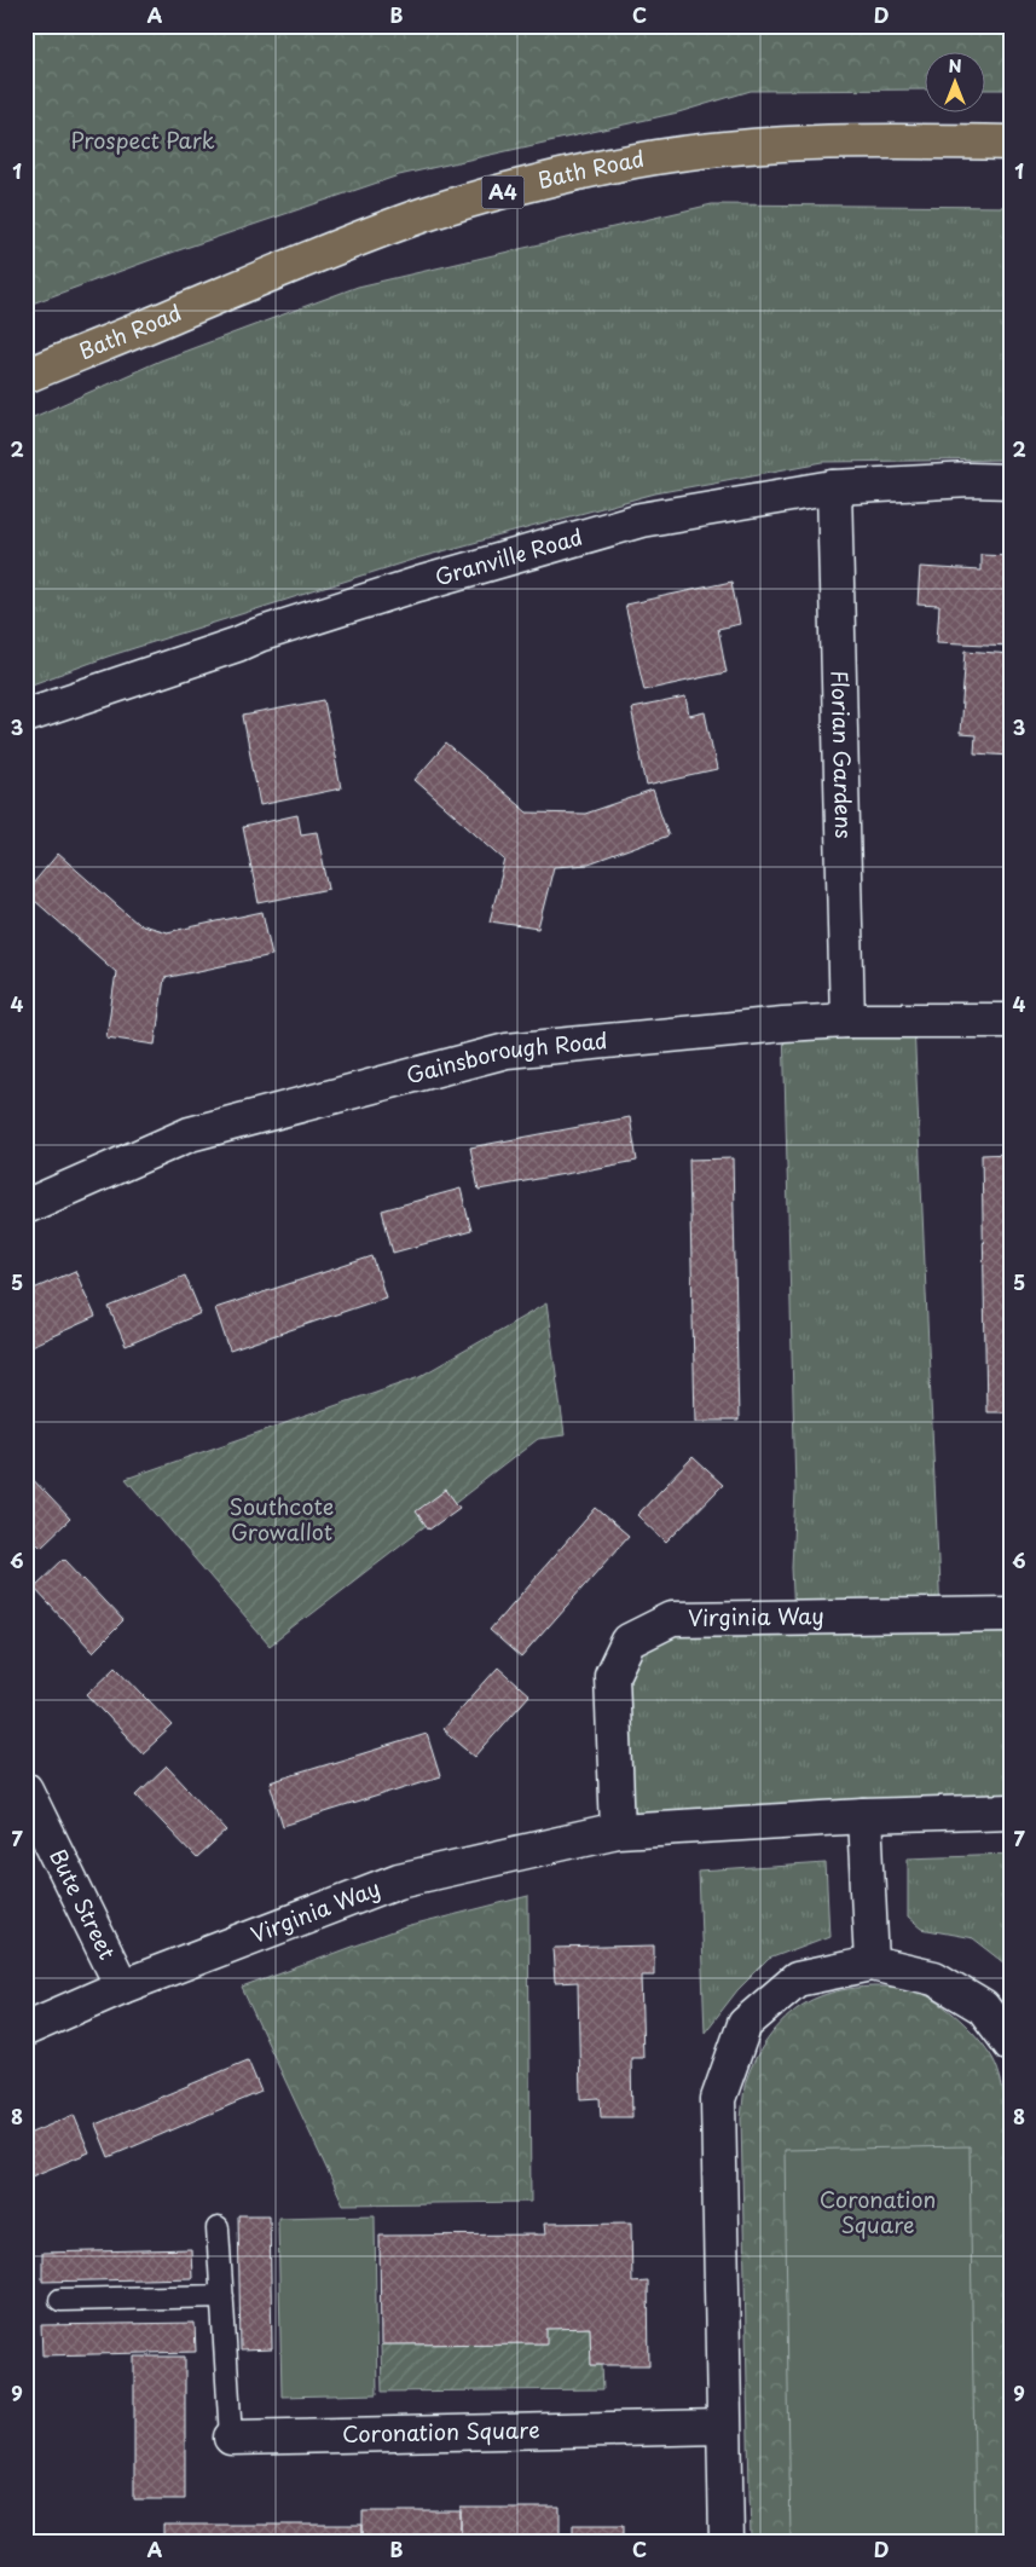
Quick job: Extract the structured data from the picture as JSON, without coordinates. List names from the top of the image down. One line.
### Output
{"streets":{"main road":["Bath Road","A4"],"street":["Granville Road","Florian Gardens","Gainsborough Road","Virginia Way","Bute Street","Coronation Square"]},"crossings":[["Granville Road","Florian Gardens"],["Florian Gardens","Gainsborough Road"],["Virginia Way","Bute Street"]],"parks":["Prospect Park","Southcote Growallot","Coronation Square"],"north":"top","grid":{"columns":["A","B","C","D"],"rows":["1","2","3","4","5","6","7","8","9"]}}
